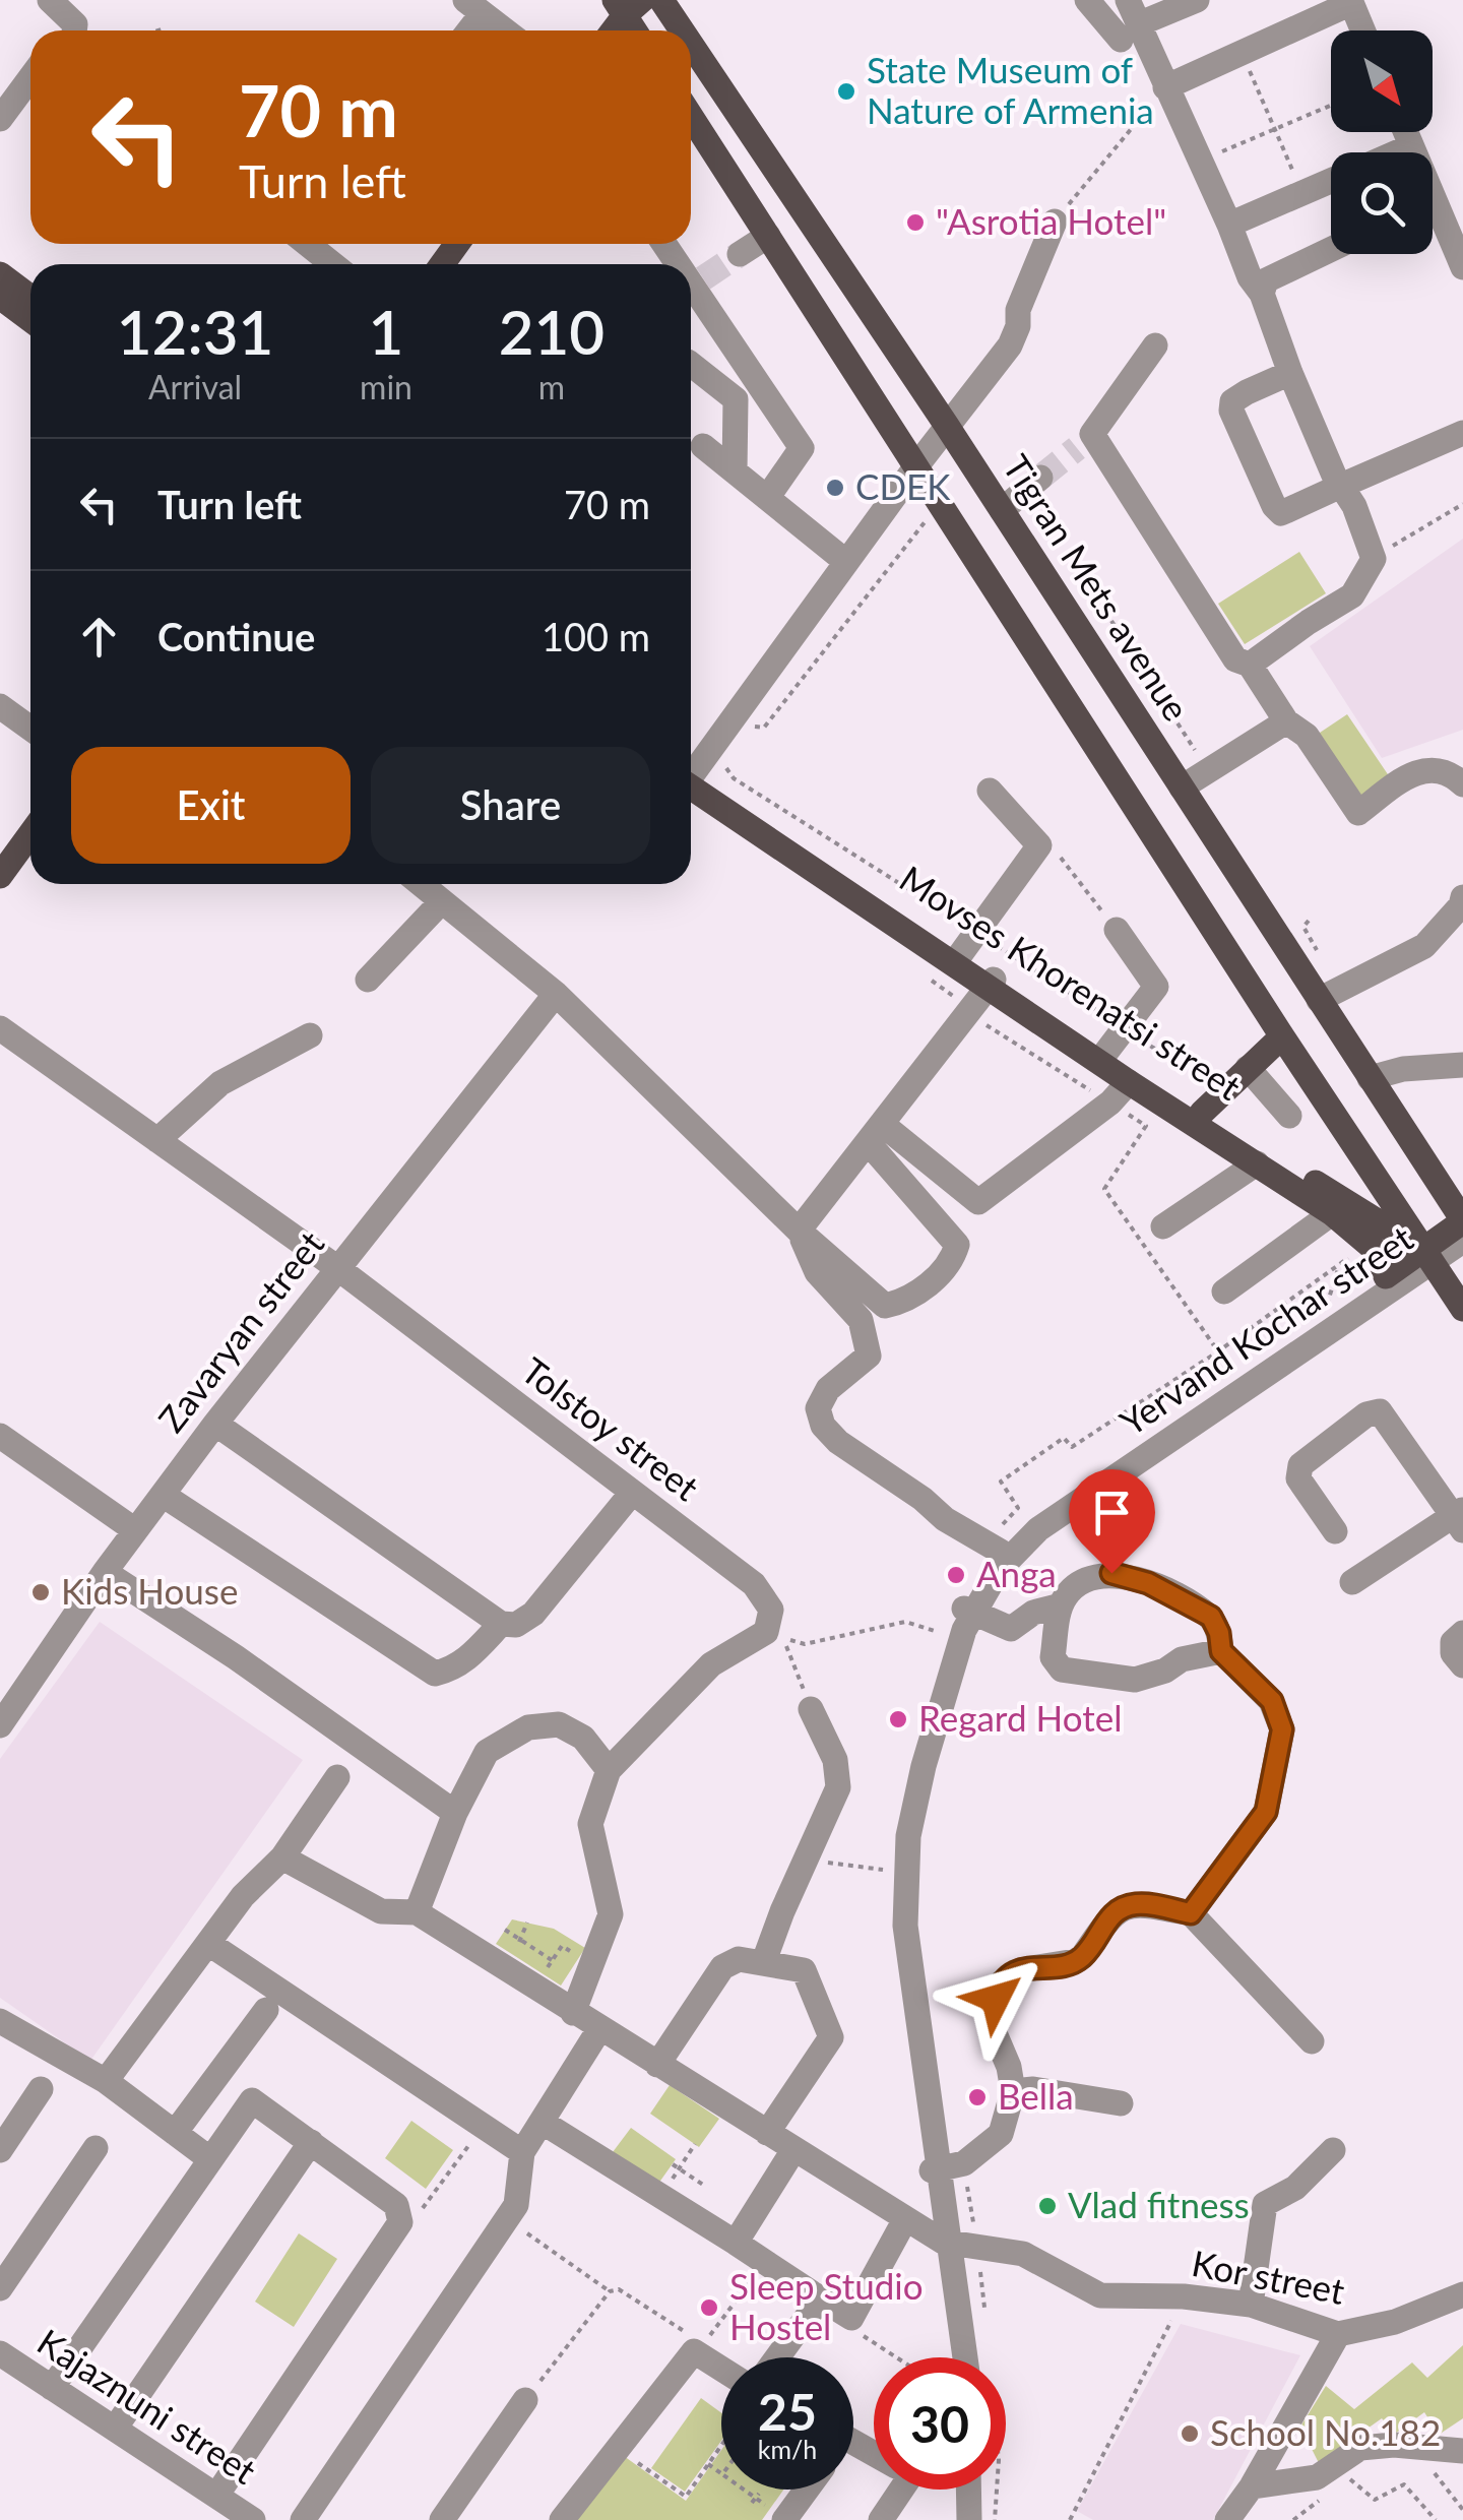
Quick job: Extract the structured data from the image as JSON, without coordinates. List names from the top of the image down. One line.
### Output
{"streets":{"main road":["Tigran Mets avenue","Movses Khorenatsi street","Yervand Kochar street"],"street":["Zavaryan street","Tolstoy street","Kor street","Kajaznuni street"]},"crossings":[["Movses Khorenatsi street","Yervand Kochar street"],["Yervand Kochar street","Kor street"],["Zavaryan street","Tolstoy street"]],"places":["State Museum of Nature of Armenia","\"Asrotia Hotel\"","CDEK","Anga","Kids House","Regard Hotel","Bella","Vlad fitness","Sleep Studio Hostel","School No.182"],"north":"bottom right","page":{"turn":["70 m","Turn left"],"eta":["12:31","Arrival","1","min","210","m"],"list":[{"name":"Turn left","value":"70 m"},{"name":"Continue","value":"100 m"}],"buttons":["Exit","Share"],"speed":"25 km/h","limit":"30"}}
